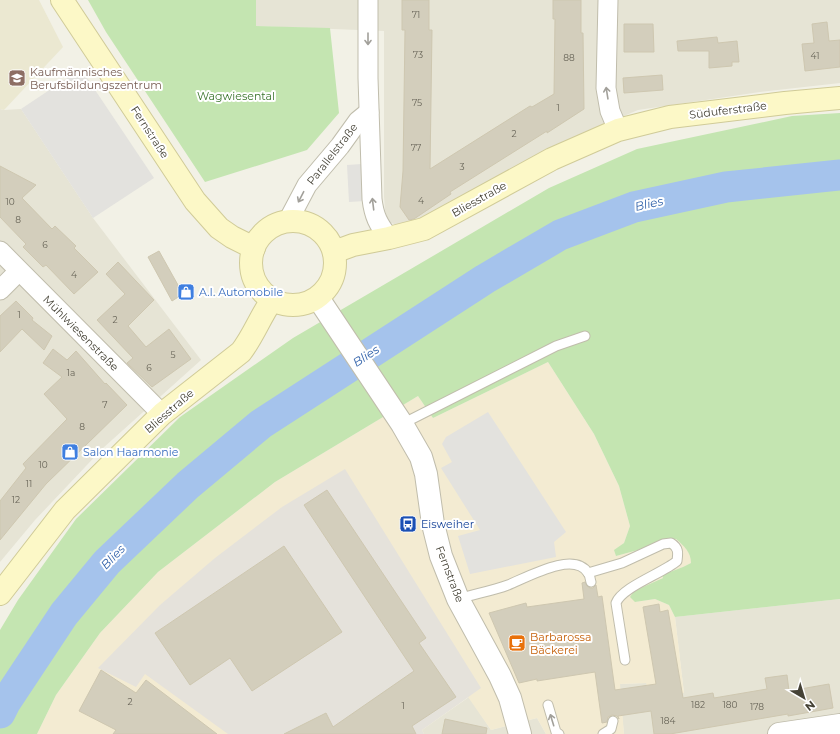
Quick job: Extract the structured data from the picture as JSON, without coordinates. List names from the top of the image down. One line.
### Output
{"streets":{"main road":["Süduferstraße","Fernstraße","Bliesstraße"],"street":["Parallelstraße","Mühlwiesenstraße"]},"crossings":[["Süduferstraße","Bliesstraße"],["Fernstraße","Parallelstraße"],["Fernstraße","Bliesstraße"],["Parallelstraße","Bliesstraße"],["Bliesstraße","Mühlwiesenstraße"]],"water":["Blies"],"parks":["Wagwiesental"],"places":{"school or university":["Kaufmännisches Berufsbildungszentrum"],"shop":["A.I. Automobile","Salon Haarmonie"],"bus stop":["Eisweiher"],"cafe":["Barbarossa Bäckerei"]},"house_numbers":["71","73","41","88","75","1","2","77","3","4","10","8","6","4","1","2","5","6","1a","7","8","10","11","12","2","182","180","1","178","184"],"north":"bottom right"}
